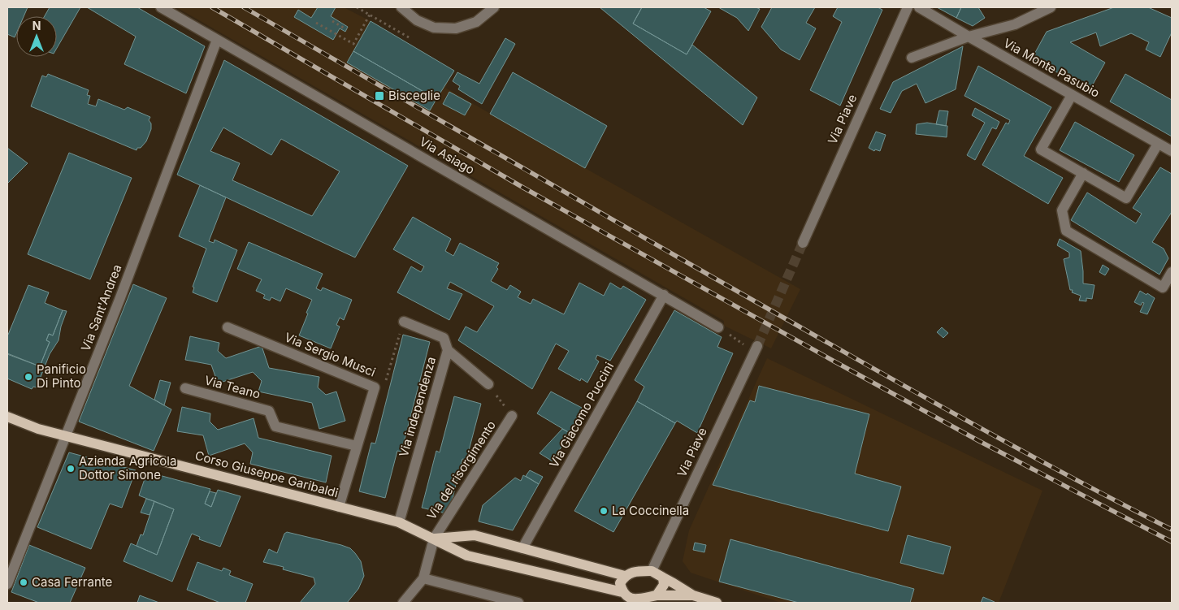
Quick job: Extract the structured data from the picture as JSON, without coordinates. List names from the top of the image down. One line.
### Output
{"streets":{"main road":["Corso Giuseppe Garibaldi"],"street":["Via Monte Pasubio","Via Piave","Via Asiago","Via Sant'Andrea","Via Sergio Musci","Via Teano","Via independenza","Via Giacomo Puccini","Via del risorgimento"]},"crossings":[["Via Piave","Corso Giuseppe Garibaldi"],["Via Asiago","Via Sant'Andrea"],["Via Asiago","Via Giacomo Puccini"],["Via Sant'Andrea","Corso Giuseppe Garibaldi"],["Via Sergio Musci","Via Teano"],["Via Sergio Musci","Corso Giuseppe Garibaldi"],["Via independenza","Corso Giuseppe Garibaldi"],["Via Giacomo Puccini","Corso Giuseppe Garibaldi"],["Via del risorgimento","Corso Giuseppe Garibaldi"]],"places":{"transit":["Bisceglie"],"other":["Panificio Di Pinto","Azienda Agricola Dottor Simone","La Coccinella","Casa Ferrante"]},"north":"top"}
